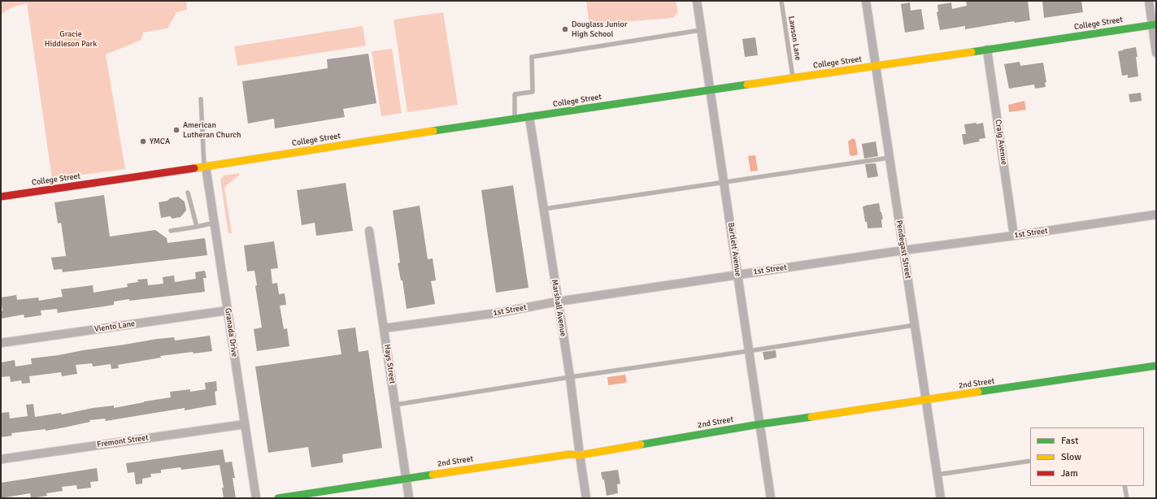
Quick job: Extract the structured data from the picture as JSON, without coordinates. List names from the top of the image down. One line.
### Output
{"streets":{"street":["College Street","Craig Avenue","1st Street","Bartlett Avenue","Pendegast Street","Marshall Avenue","Viento Lane","Granada Drive","Hays Street","2nd Street","Fremont Street"],"lane":["Lawson Lane"]},"crossings":[["College Street","Lawson Lane"],["College Street","Craig Avenue"],["College Street","Bartlett Avenue"],["College Street","Pendegast Street"],["College Street","Marshall Avenue"],["College Street","Granada Drive"],["Craig Avenue","1st Street"],["1st Street","Bartlett Avenue"],["1st Street","Pendegast Street"],["1st Street","Marshall Avenue"],["1st Street","Hays Street"],["Bartlett Avenue","2nd Street"],["Pendegast Street","2nd Street"],["Marshall Avenue","2nd Street"],["Viento Lane","Granada Drive"],["Granada Drive","Fremont Street"],["Hays Street","2nd Street"]],"parks":["Gracie Hiddleson Park"],"places":["Douglass Junior High School","American Lutheran Church","YMCA"],"legend":["Fast","Slow","Jam"]}
